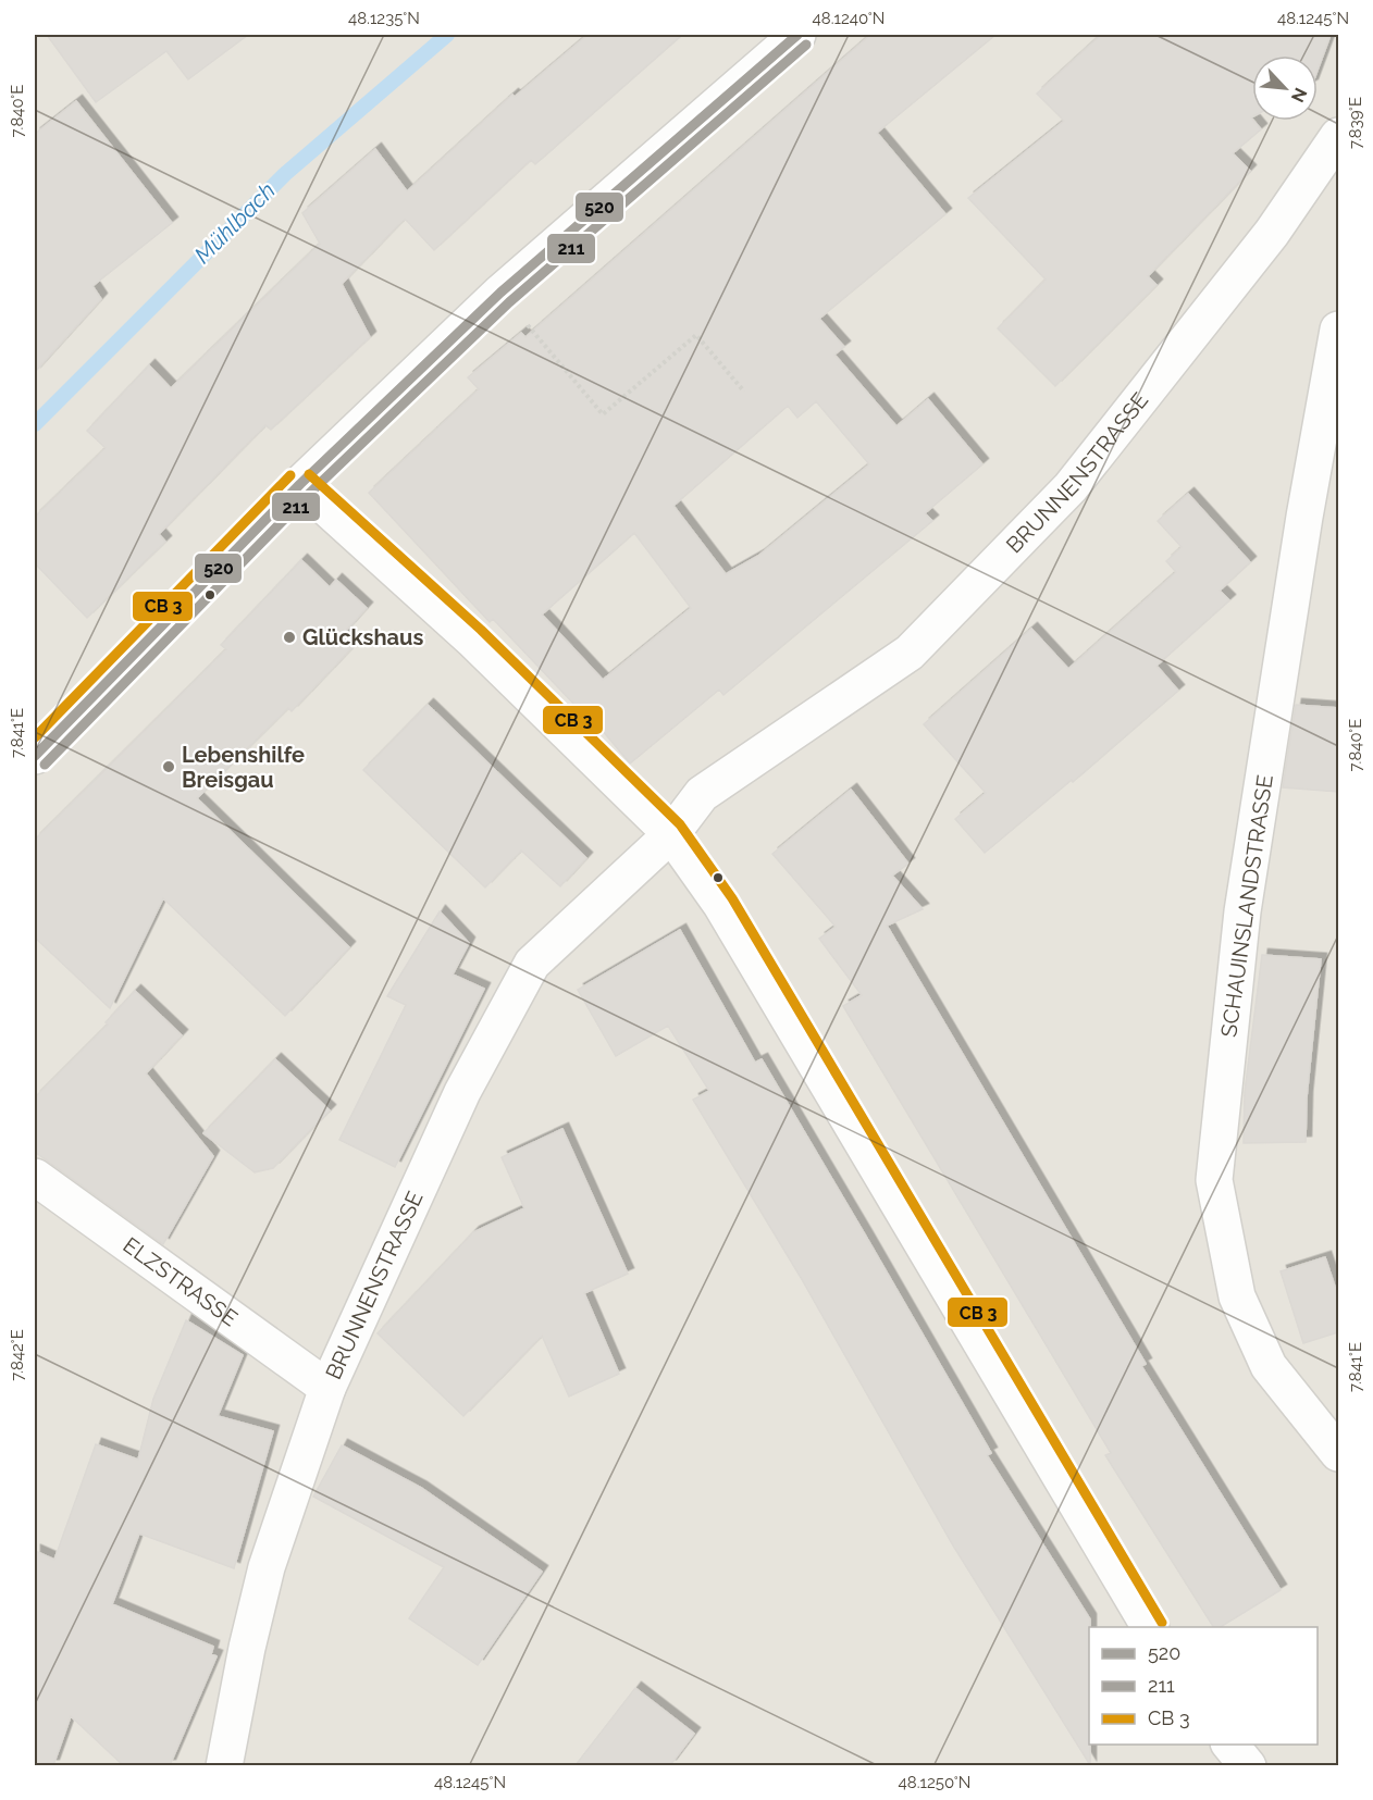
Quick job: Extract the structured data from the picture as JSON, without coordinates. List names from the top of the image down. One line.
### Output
{"streets":{"street":["BRUNNENSTRASSE","SCHAUINSLANDSTRASSE","ELZSTRASSE"]},"crossings":[["BRUNNENSTRASSE","ELZSTRASSE"]],"water":["Mühlbach"],"places":["Glückshaus","Lebenshilfe Breisgau"],"lines":["transit line 520","transit line 211"],"legend":["520","211","CB 3"],"north":"bottom right","coordinates":["48.1235°N","48.1240°N","48.1245°N","7.840°E","7.839°E","7.841°E","7.842°E","48.1250°N"]}
